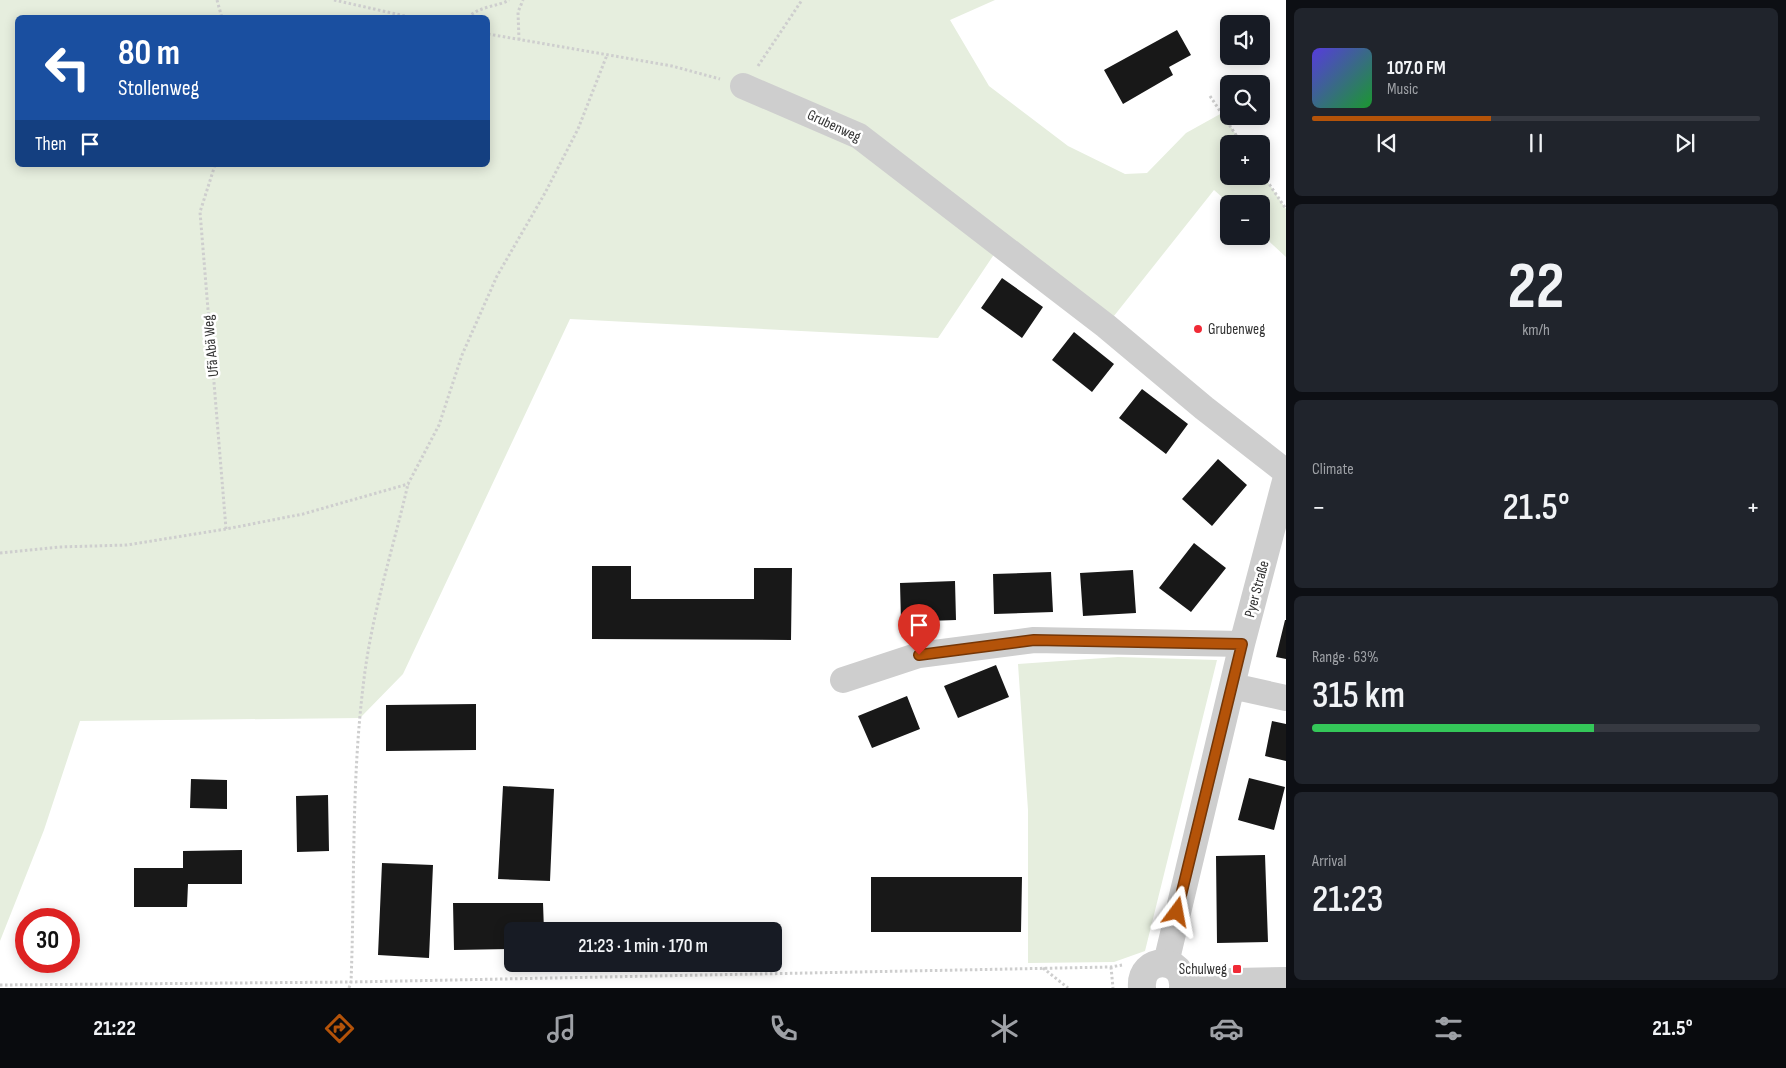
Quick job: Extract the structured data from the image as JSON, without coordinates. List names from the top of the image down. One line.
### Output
{"streets":{"street":["Grubenweg","Pyer Straße"],"path":["Ufä Abä Weg"]},"places":{"other":["Grubenweg"],"transit":["Schulweg"]},"page":{"map_buttons":["+","−"],"turn":["80 m","Stollenweg"],"song":["107.0 FM","Music"],"then":"Then","tile":[["22","km/h"],"Climate",["Range · 63%","315 km"],["Arrival","21:23"]],"heat":["−","21.5°","+"],"limit":"30","trip":"21:23 · 1 min · 170 m","tabs":["21:22","21.5°"]}}
